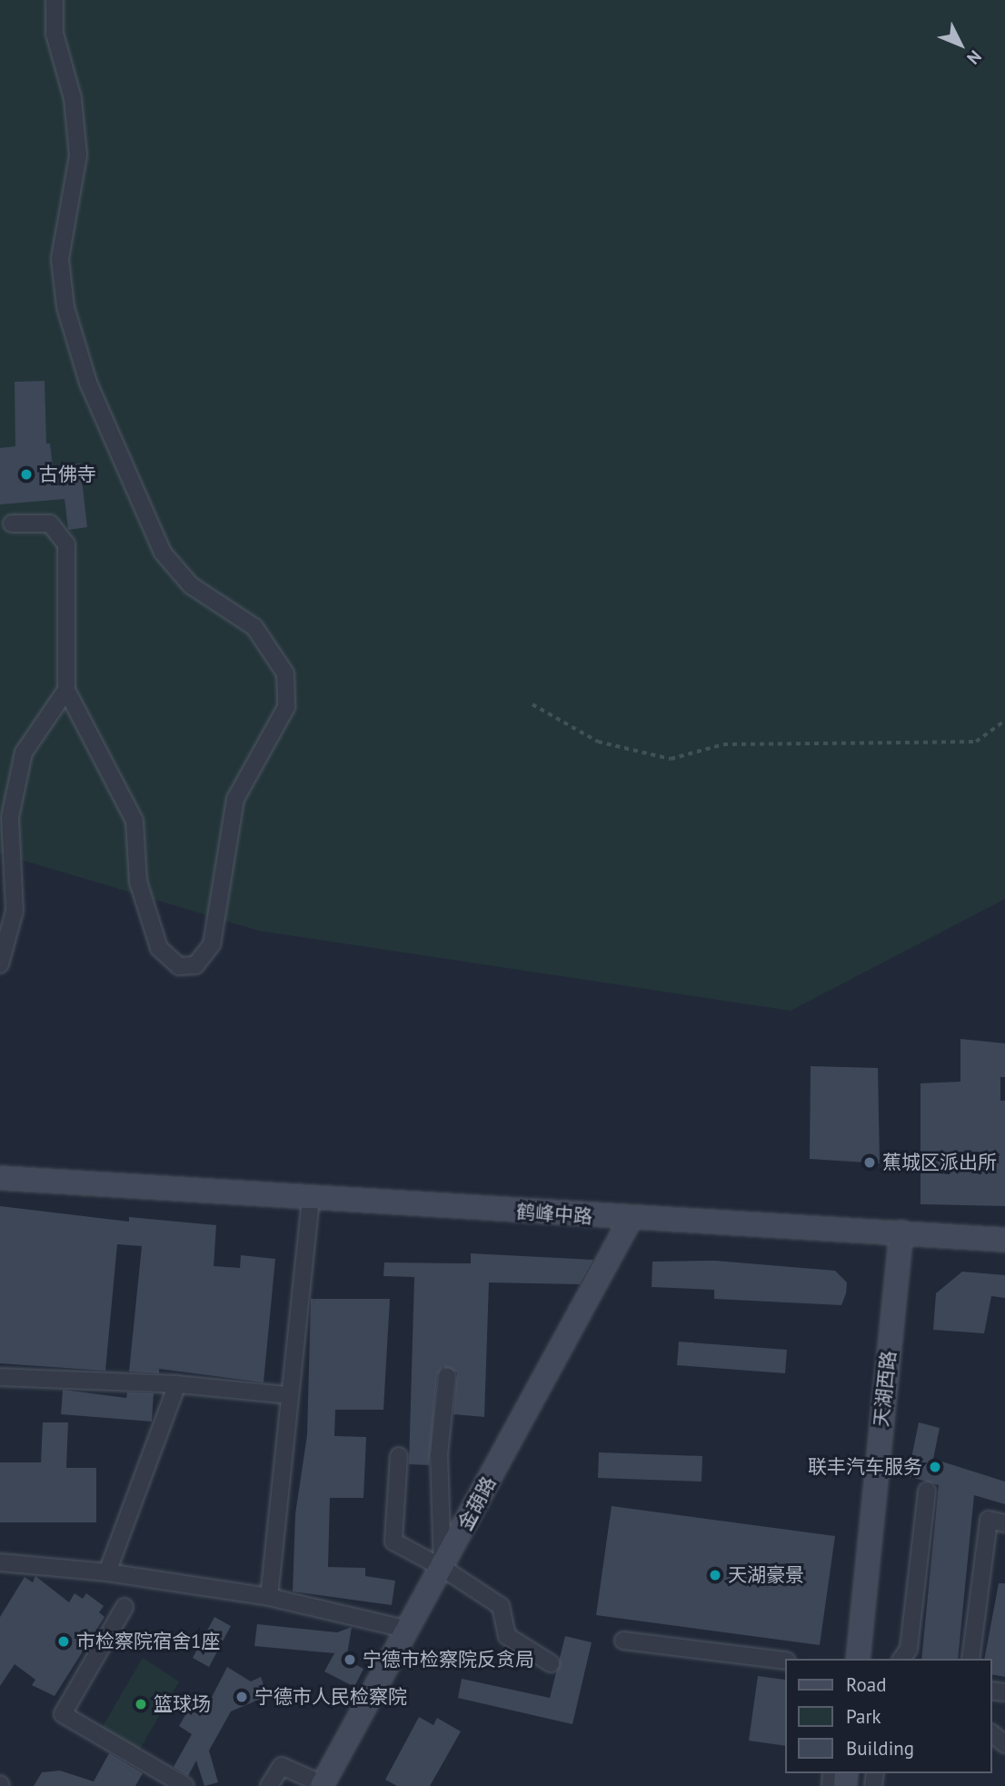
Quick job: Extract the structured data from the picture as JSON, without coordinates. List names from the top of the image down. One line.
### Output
{"streets":{"street":["鹤峰中路","天湖西路","金葫路"]},"crossings":[["鹤峰中路","天湖西路"],["鹤峰中路","金葫路"]],"places":["古佛寺","蕉城区派出所","联丰汽车服务","天湖豪景","市检察院宿舍1座","宁德市检察院反贪局","宁德市人民检察院","篮球场"],"legend":["Road","Park","Building"],"north":"bottom right"}
